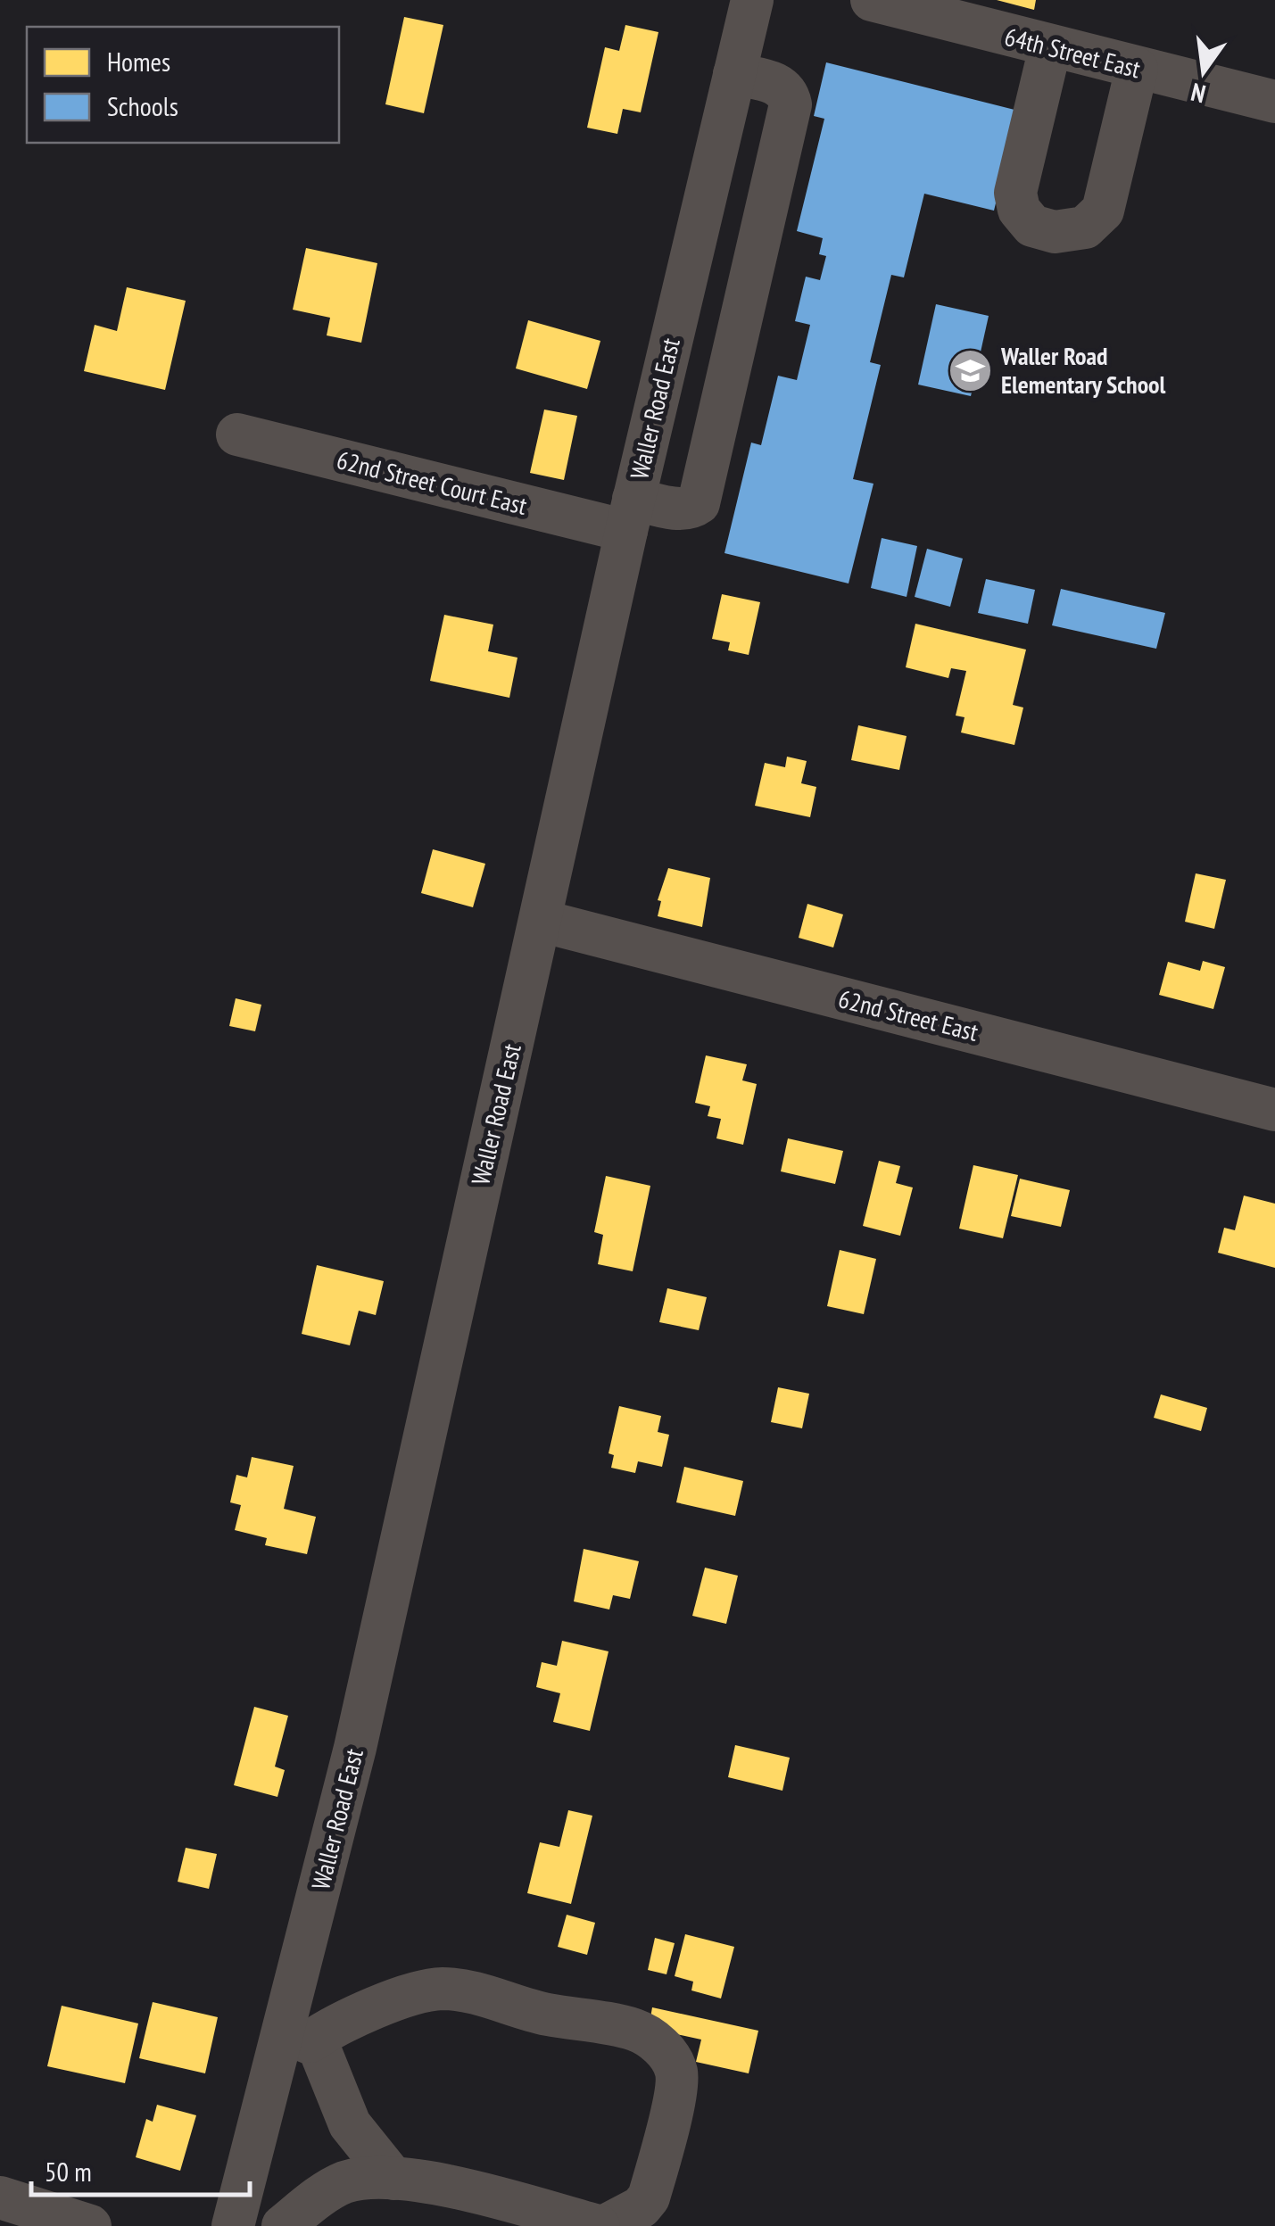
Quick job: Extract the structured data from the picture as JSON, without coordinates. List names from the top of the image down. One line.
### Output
{"streets":{"street":["64th Street East","Waller Road East","62nd Street Court East","62nd Street East"]},"crossings":[["Waller Road East","62nd Street Court East"],["Waller Road East","62nd Street East"]],"places":{"school or university":["Waller Road Elementary School"]},"legend":["Homes","Schools"],"scale_bar":"50 m","north":"bottom"}
